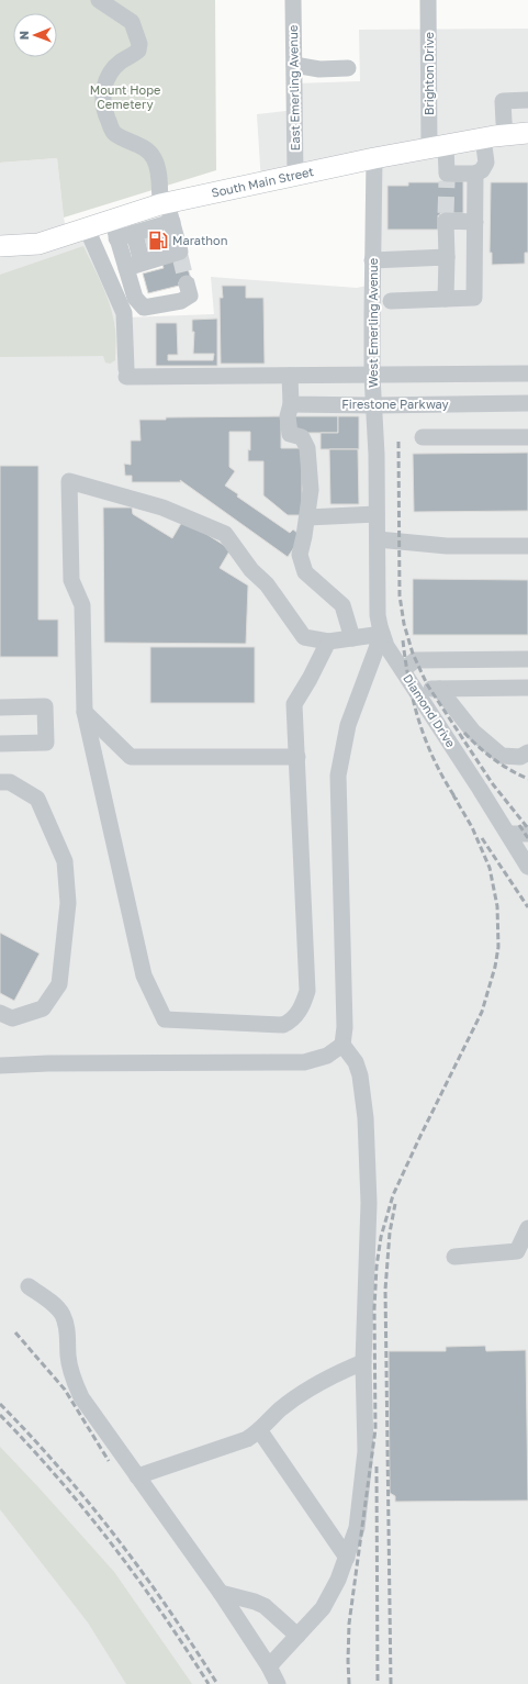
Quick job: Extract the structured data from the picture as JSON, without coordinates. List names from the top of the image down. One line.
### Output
{"streets":{"main road":["South Main Street"],"street":["Brighton Drive","East Emerling Avenue","West Emerling Avenue","Firestone Parkway","Diamond Drive"]},"crossings":[["Brighton Drive","South Main Street"],["East Emerling Avenue","South Main Street"],["South Main Street","West Emerling Avenue"],["West Emerling Avenue","Firestone Parkway"],["West Emerling Avenue","Diamond Drive"]],"parks":["Mount Hope Cemetery"],"places":{"fuel station":["Marathon"]},"north":"left"}
